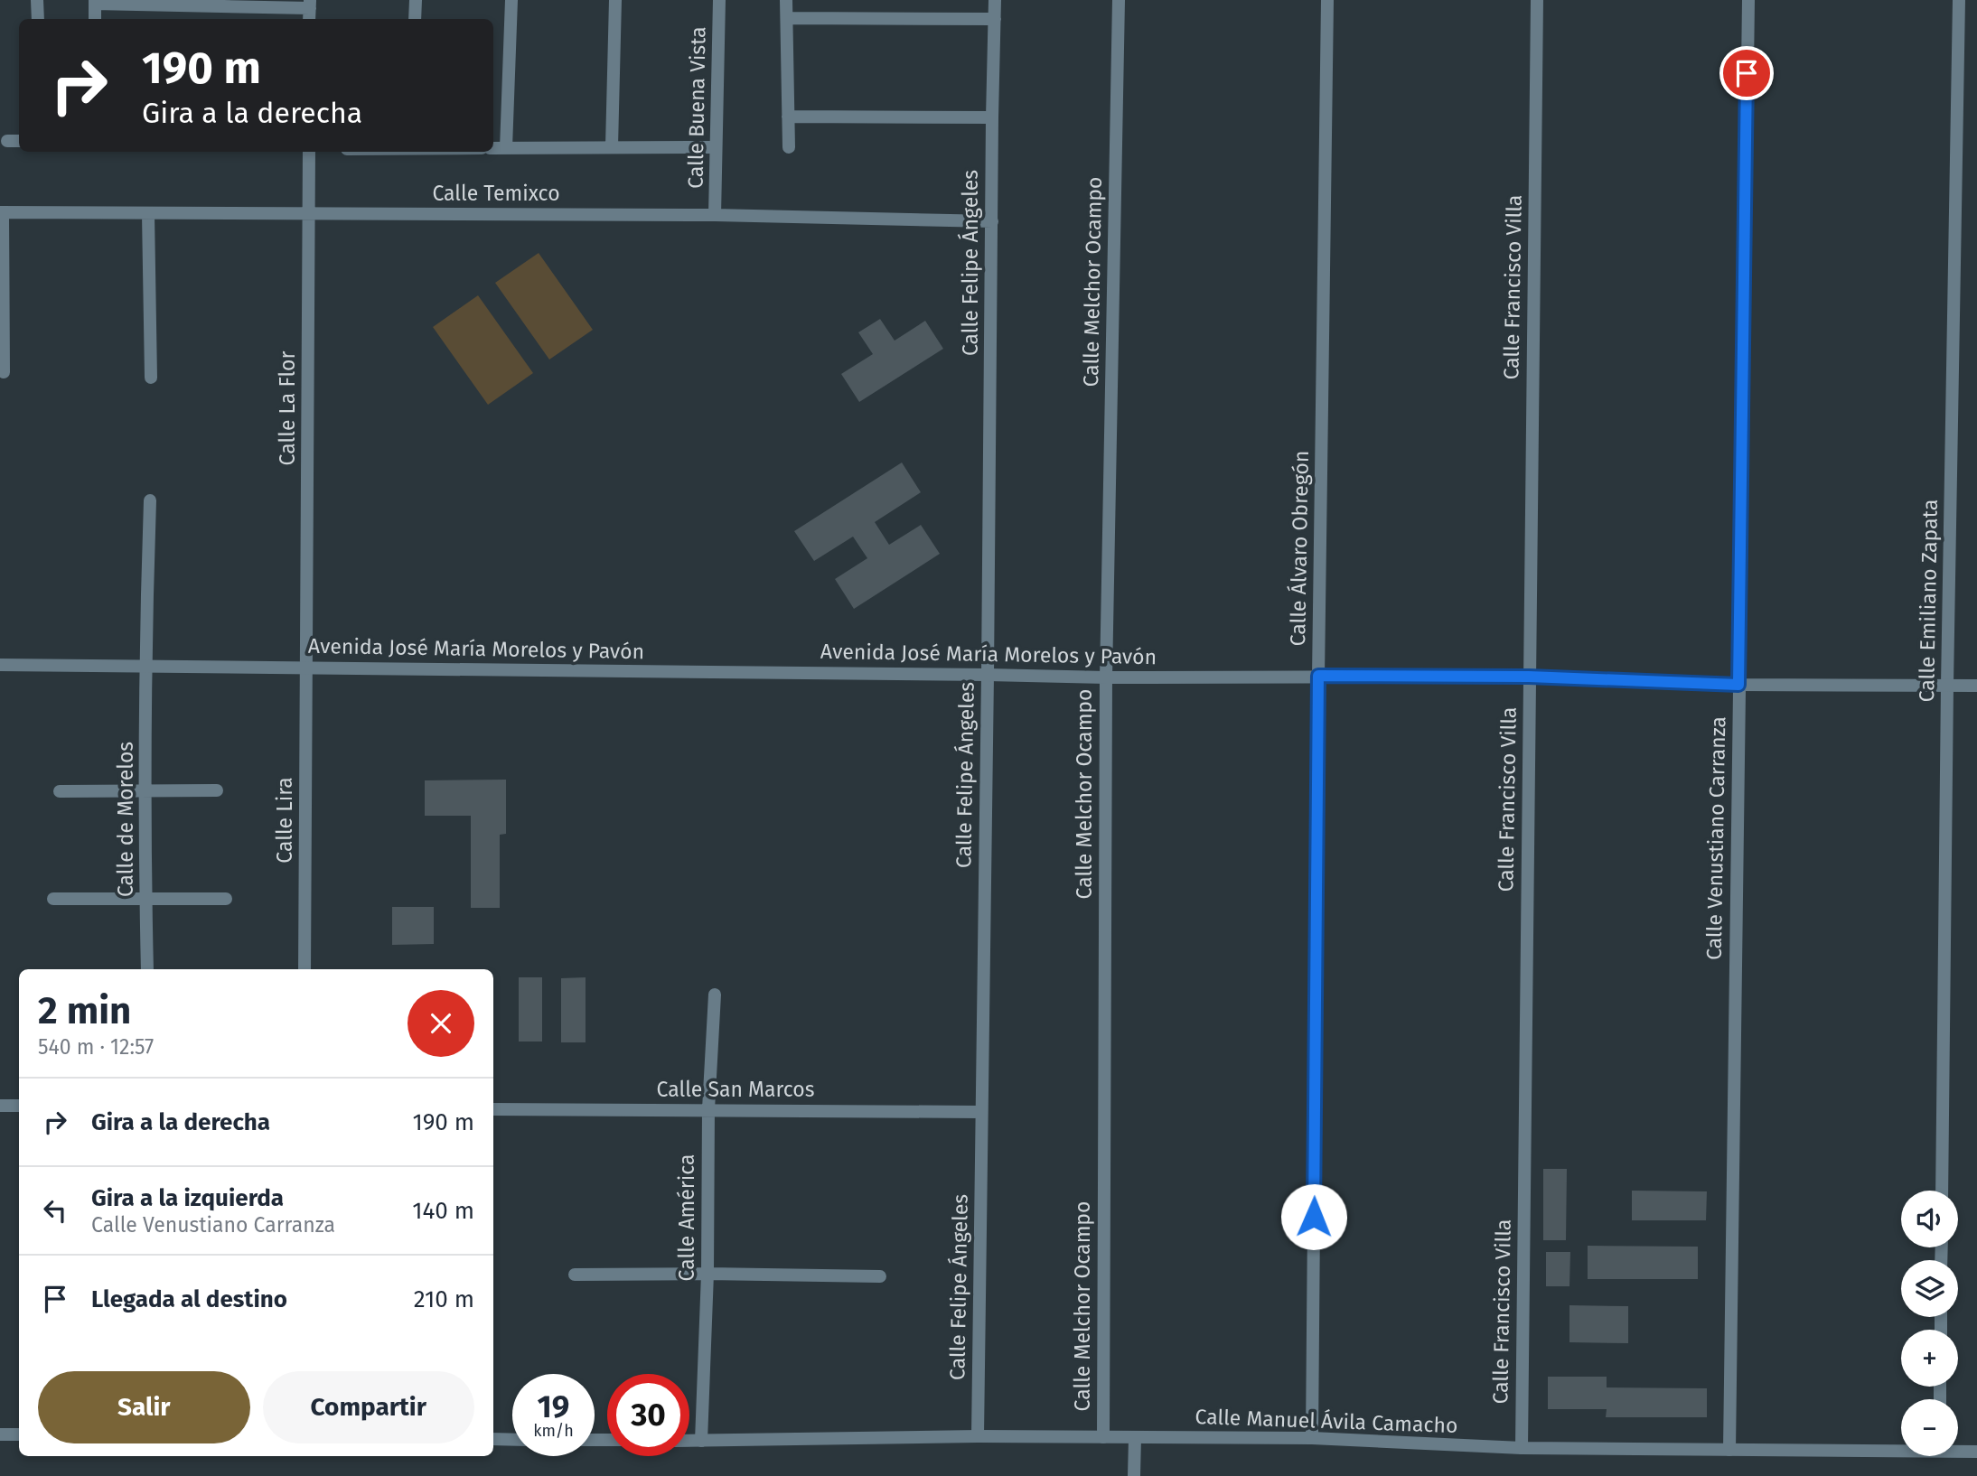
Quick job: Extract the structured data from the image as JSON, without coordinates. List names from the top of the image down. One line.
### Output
{"streets":{"street":["Calle Buena Vista","Calle Temixco","Calle Felipe Ángeles","Calle Melchor Ocampo","Calle Francisco Villa","Calle La Flor","Calle Álvaro Obregón","Calle Emiliano Zapata","Avenida José María Morelos y Pavón","Calle de Morelos","Calle Lira","Calle Venustiano Carranza","Calle San Marcos","Calle América","Calle Manuel Ávila Camacho"]},"crossings":[["Calle Buena Vista","Calle Temixco"],["Calle Temixco","Calle Felipe Ángeles"],["Calle Temixco","Calle La Flor"],["Calle Felipe Ángeles","Avenida José María Morelos y Pavón"],["Calle Felipe Ángeles","Calle San Marcos"],["Calle Felipe Ángeles","Calle Manuel Ávila Camacho"],["Calle Melchor Ocampo","Avenida José María Morelos y Pavón"],["Calle Melchor Ocampo","Calle Manuel Ávila Camacho"],["Calle Francisco Villa","Avenida José María Morelos y Pavón"],["Calle Francisco Villa","Calle Manuel Ávila Camacho"],["Calle La Flor","Avenida José María Morelos y Pavón"],["Calle La Flor","Calle Lira"],["Calle Álvaro Obregón","Avenida José María Morelos y Pavón"],["Calle Álvaro Obregón","Calle Manuel Ávila Camacho"],["Calle Emiliano Zapata","Avenida José María Morelos y Pavón"],["Avenida José María Morelos y Pavón","Calle de Morelos"],["Avenida José María Morelos y Pavón","Calle Lira"],["Avenida José María Morelos y Pavón","Calle Venustiano Carranza"],["Calle Venustiano Carranza","Calle Manuel Ávila Camacho"],["Calle San Marcos","Calle América"],["Calle América","Calle Manuel Ávila Camacho"]],"page":{"turn":["190 m","Gira a la derecha"],"heading":["2 min","540 m · 12:57"],"list":[{"name":"Gira a la derecha","value":"190 m"},{"name":"Gira a la izquierda","note":"Calle Venustiano Carranza","value":"140 m"},{"name":"Llegada al destino","value":"210 m"}],"map_buttons":["+","−"],"buttons":["Salir","Compartir"],"speed":"19 km/h","limit":"30"}}
